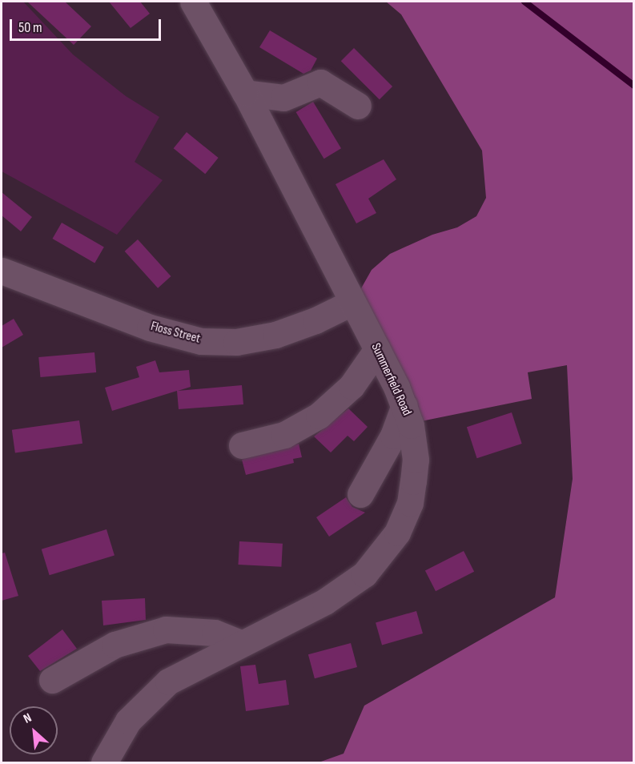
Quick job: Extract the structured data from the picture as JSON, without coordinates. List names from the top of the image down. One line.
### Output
{"streets":{"street":["Floss Street","Summerfield Road"]},"crossings":[["Floss Street","Summerfield Road"]],"scale_bar":"50 m","north":"top left"}
